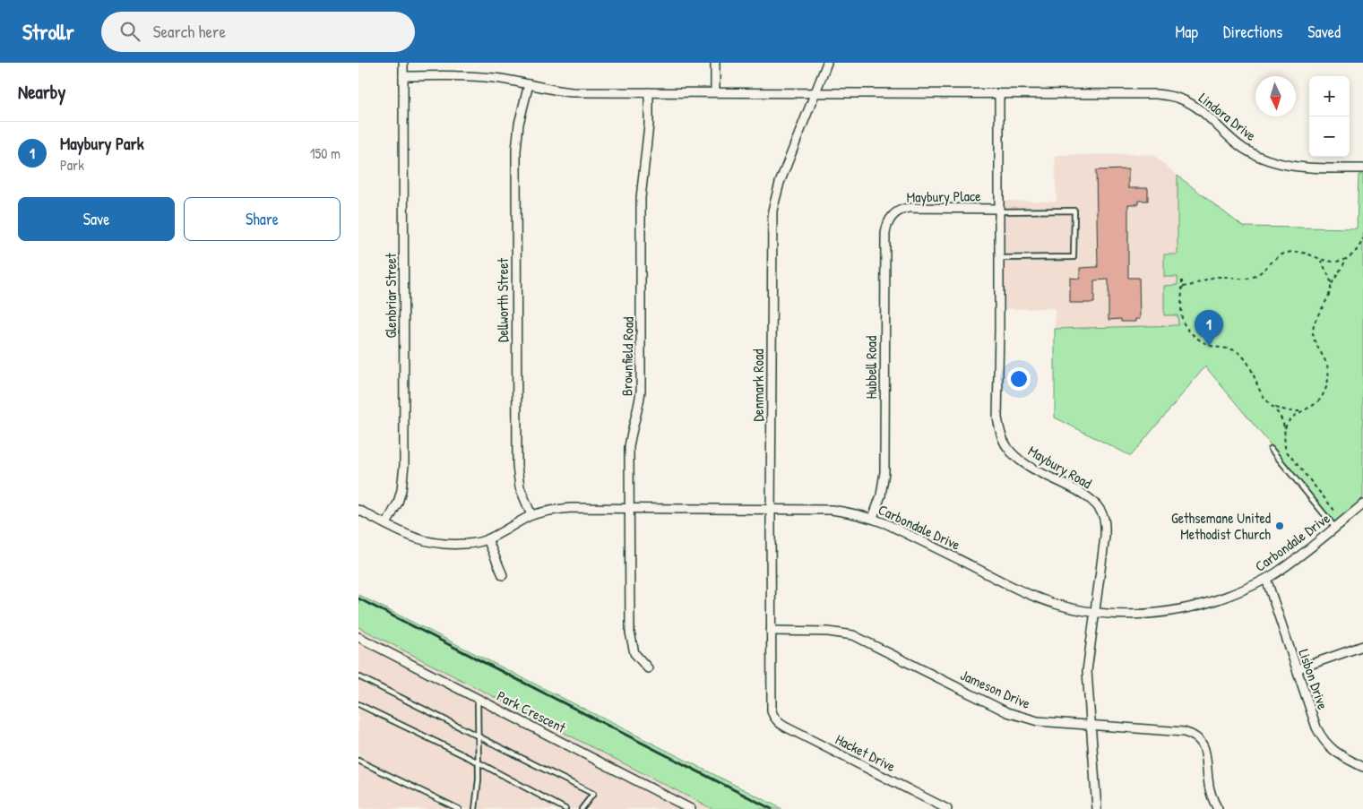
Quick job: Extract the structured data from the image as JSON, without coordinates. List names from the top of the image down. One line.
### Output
{"streets":{"street":["Lindora Drive","Maybury Place","Glenbriar Street","Dellworth Street","Brownfield Road","Hubbell Road","Denmark Road","Maybury Road","Carbondale Drive","Lisbon Drive","Jameson Drive","Park Crescent","Hacket Drive"]},"crossings":[["Lindora Drive","Glenbriar Street"],["Lindora Drive","Dellworth Street"],["Lindora Drive","Brownfield Road"],["Lindora Drive","Denmark Road"],["Lindora Drive","Maybury Road"],["Maybury Place","Hubbell Road"],["Maybury Place","Maybury Road"],["Glenbriar Street","Carbondale Drive"],["Dellworth Street","Carbondale Drive"],["Brownfield Road","Carbondale Drive"],["Hubbell Road","Carbondale Drive"],["Denmark Road","Carbondale Drive"],["Denmark Road","Jameson Drive"],["Denmark Road","Hacket Drive"],["Maybury Road","Carbondale Drive"],["Maybury Road","Jameson Drive"],["Carbondale Drive","Lisbon Drive"]],"places":["Gethsemane United Methodist Church"],"north":"bottom","page":{"header":"Strollr","search":"Search here","nav":["Map","Directions","Saved"],"heading":"Nearby","map_buttons":["+","−"],"list":[{"mark":"1","name":"Maybury Park","note":"Park","value":"150 m"}],"buttons":["Save","Share"],"pins":"1"}}
